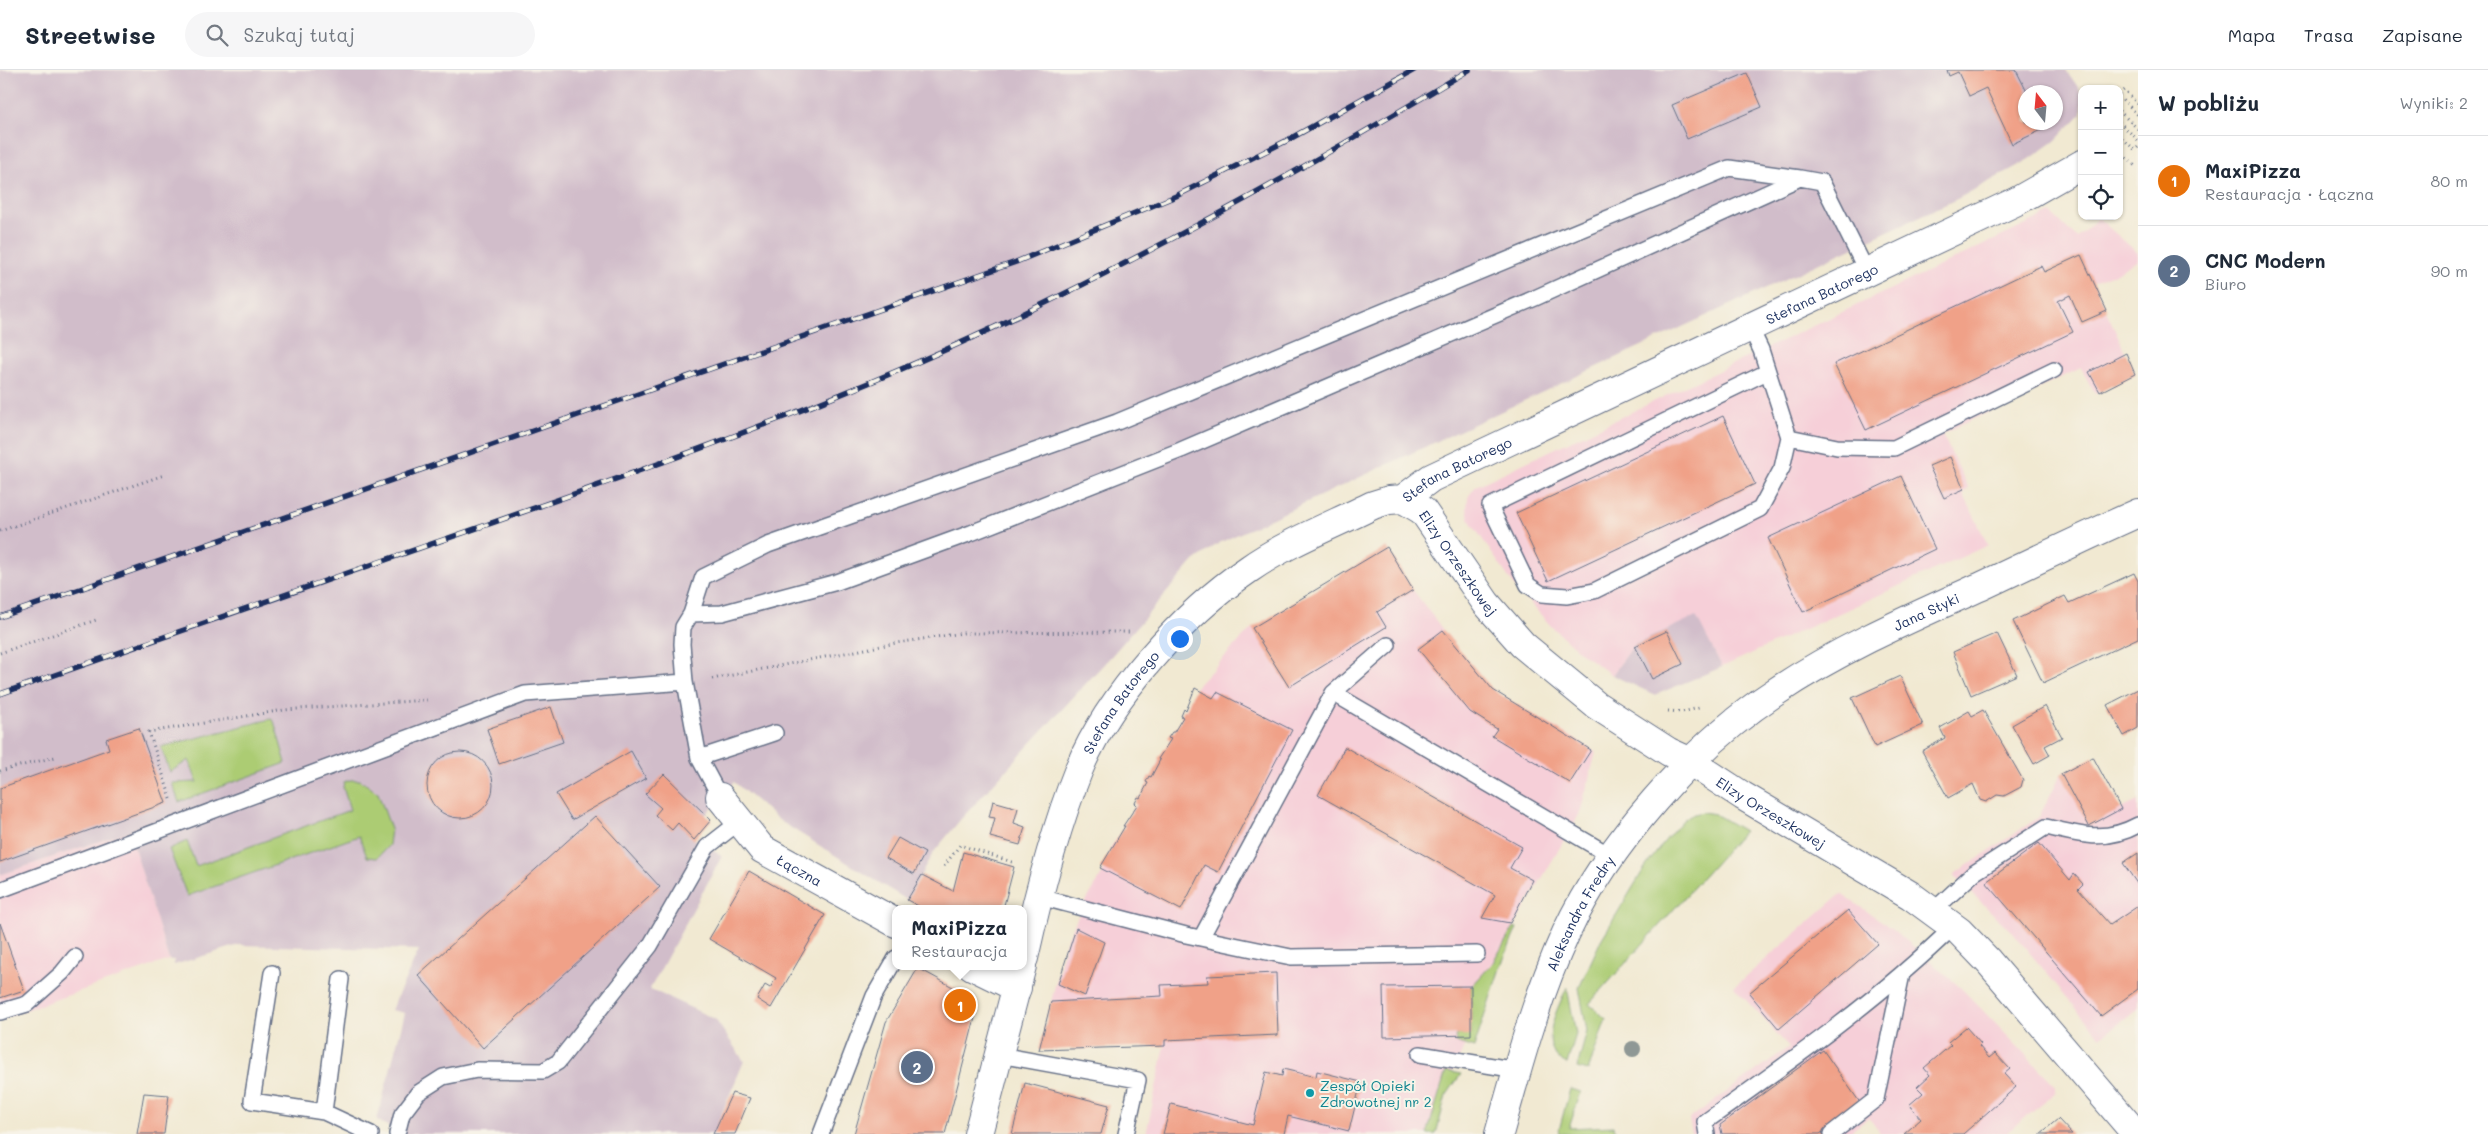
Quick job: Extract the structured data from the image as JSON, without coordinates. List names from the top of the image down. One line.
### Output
{"streets":{"street":["Stefana Batorego","Elizy Orzeszkowej","Jana Styki","Łączna","Aleksandra Fredry"]},"crossings":[["Stefana Batorego","Elizy Orzeszkowej"],["Elizy Orzeszkowej","Aleksandra Fredry"],["Jana Styki","Aleksandra Fredry"]],"places":["Zespół Opieki Zdrowotnej nr 2"],"north":"top","page":{"header":"Streetwise","search":"Szukaj tutaj","nav":["Mapa","Trasa","Zapisane"],"heading":["W pobliżu","Wyniki: 2"],"map_buttons":["+","−"],"list":[{"mark":"1","name":"MaxiPizza","note":"Restauracja · Łączna","value":"80 m"},{"mark":"2","name":"CNC Modern","note":"Biuro","value":"90 m"}],"popup":["MaxiPizza","Restauracja"],"pins":["1","2"]}}
